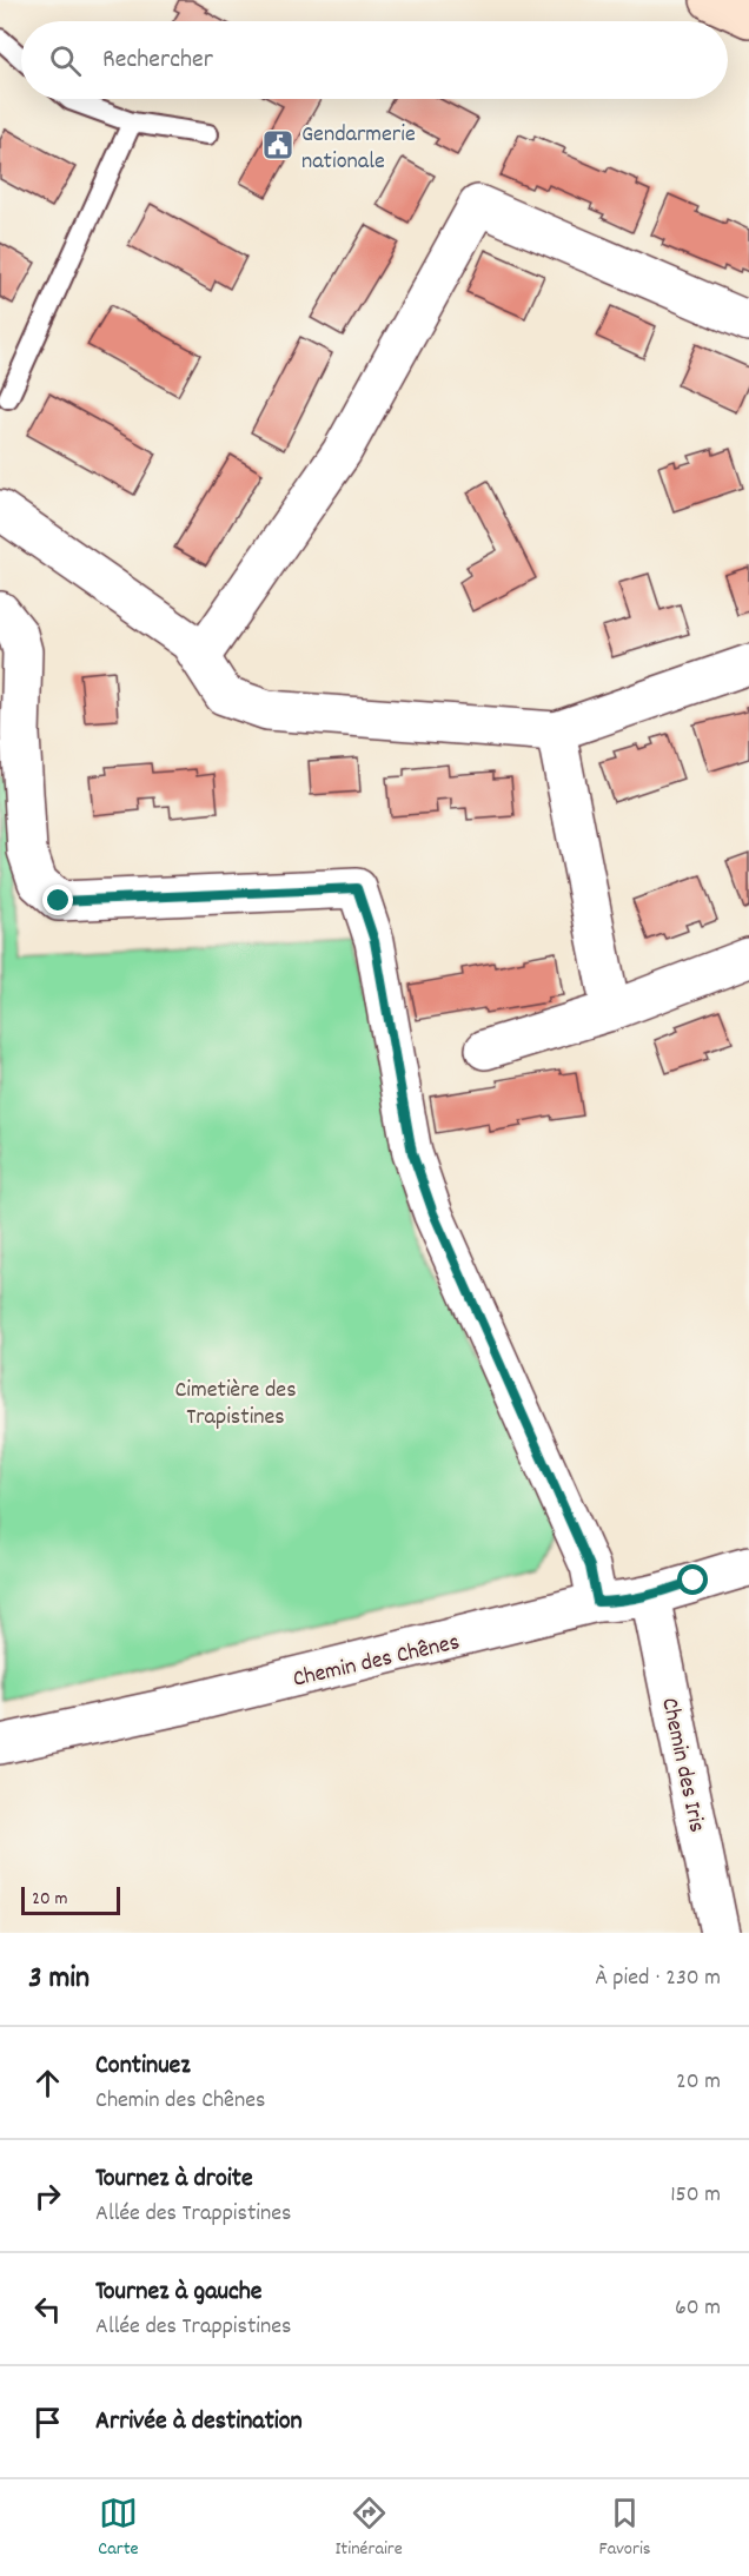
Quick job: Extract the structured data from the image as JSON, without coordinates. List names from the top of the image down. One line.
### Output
{"streets":{"street":["Chemin des Chênes","Chemin des Iris"]},"crossings":[["Chemin des Chênes","Chemin des Iris"]],"parks":["Cimetière des Trapistines"],"places":{"public building":["Gendarmerie nationale"]},"scale_bar":"20 m","page":{"search":"Rechercher","scale":"20 m","heading":["3 min","À pied · 230 m"],"list":[["Continuez","Chemin des Chênes","20 m"],["Tournez à droite","Allée des Trappistines","150 m"],["Tournez à gauche","Allée des Trappistines","60 m"],"Arrivée à destination"],"nav":["Carte","Itinéraire","Favoris"]}}
